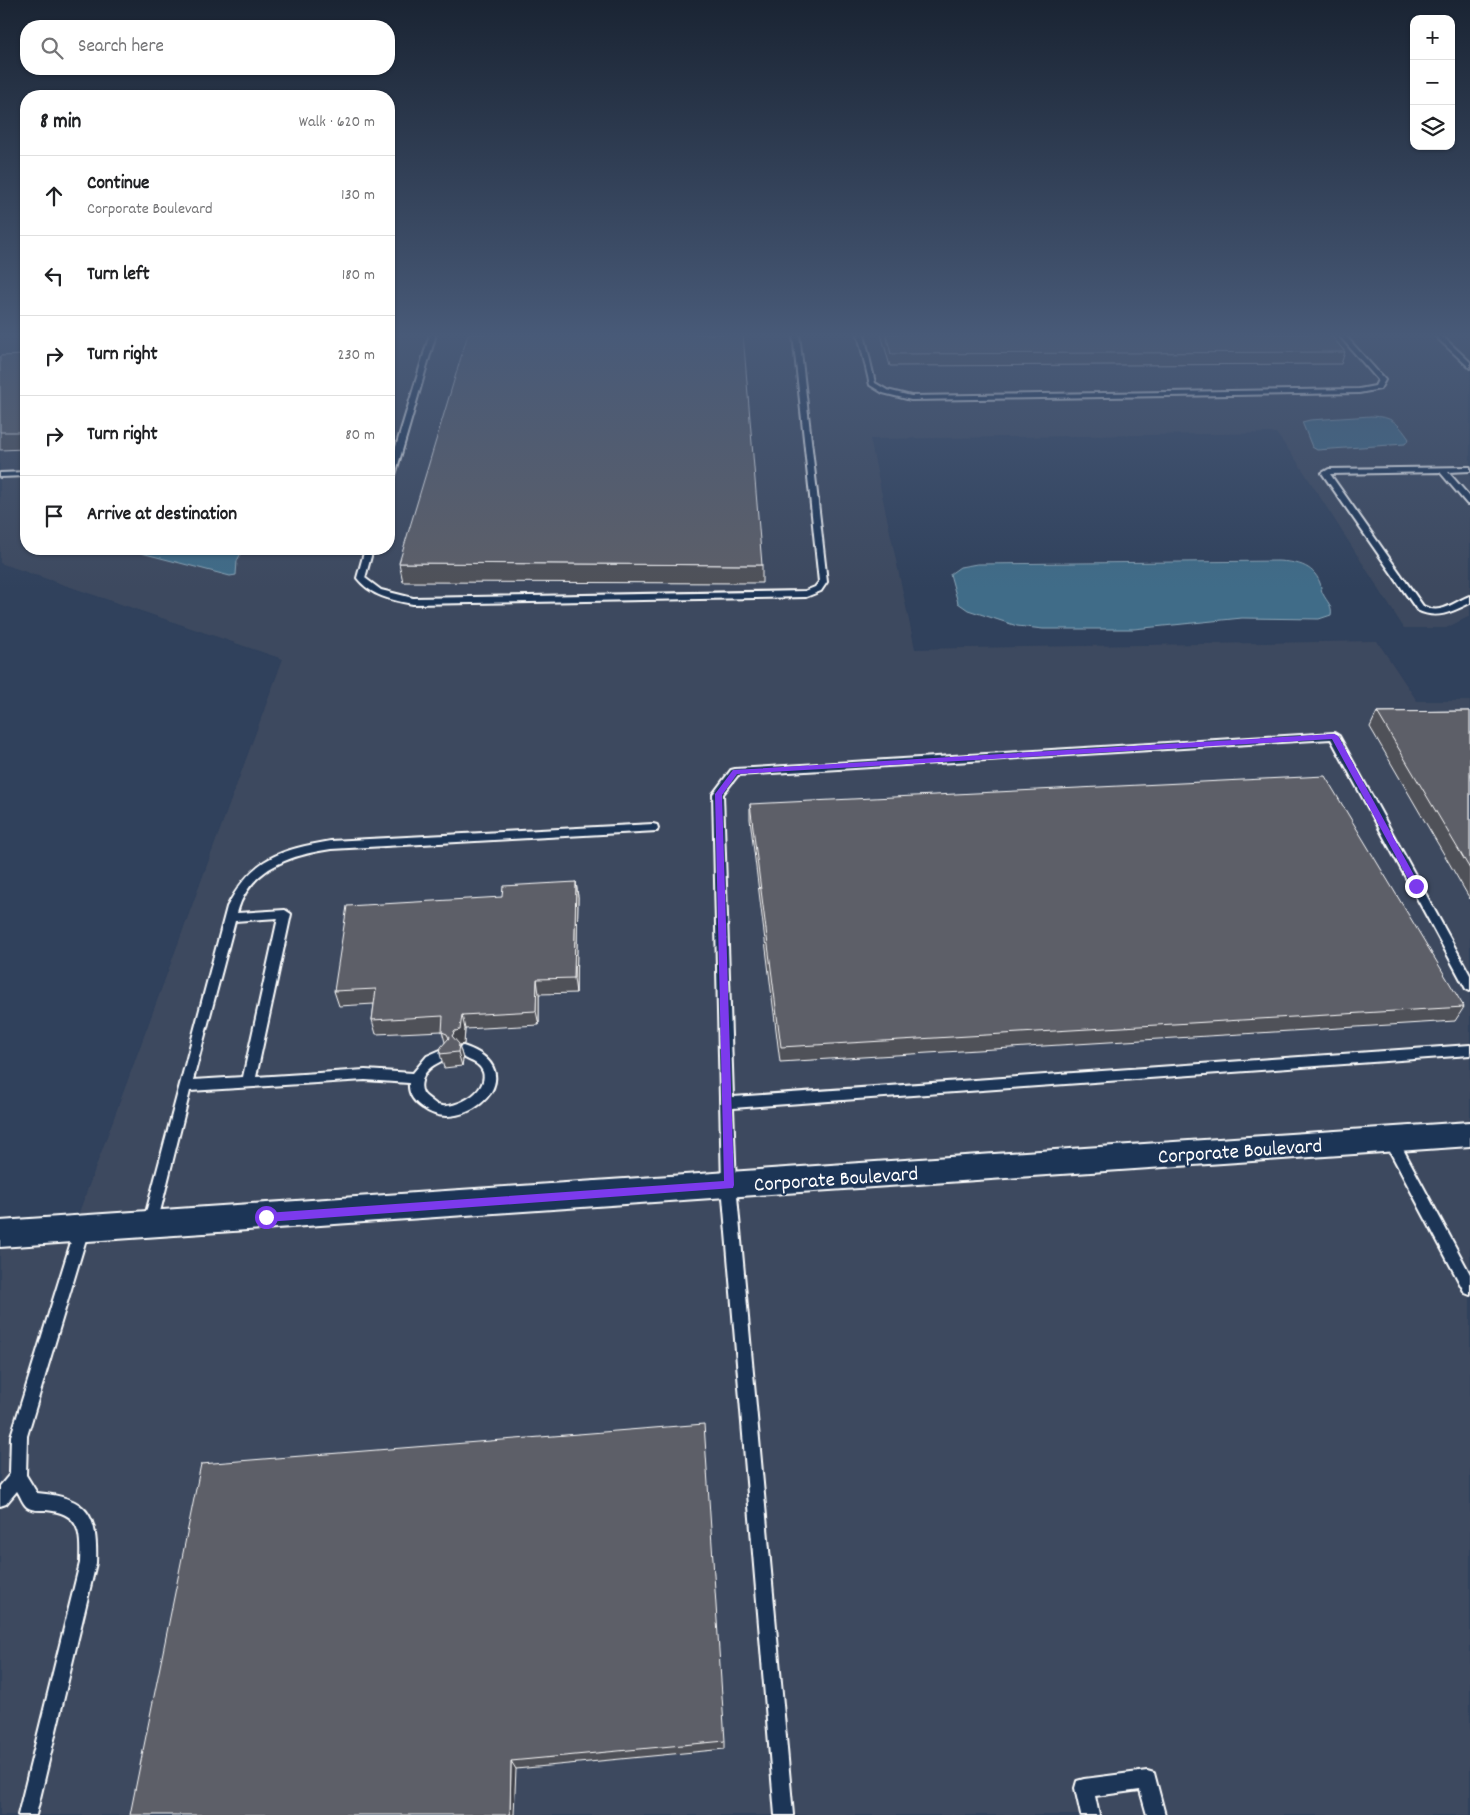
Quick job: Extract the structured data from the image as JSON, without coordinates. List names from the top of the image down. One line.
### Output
{"streets":{"street":["Corporate Boulevard"]},"page":{"map_buttons":["+","−"],"search":"Search here","heading":["8 min","Walk · 620 m"],"list":[["Continue","Corporate Boulevard","130 m"],["Turn left","180 m"],["Turn right","230 m"],["Turn right","80 m"],"Arrive at destination"]}}
